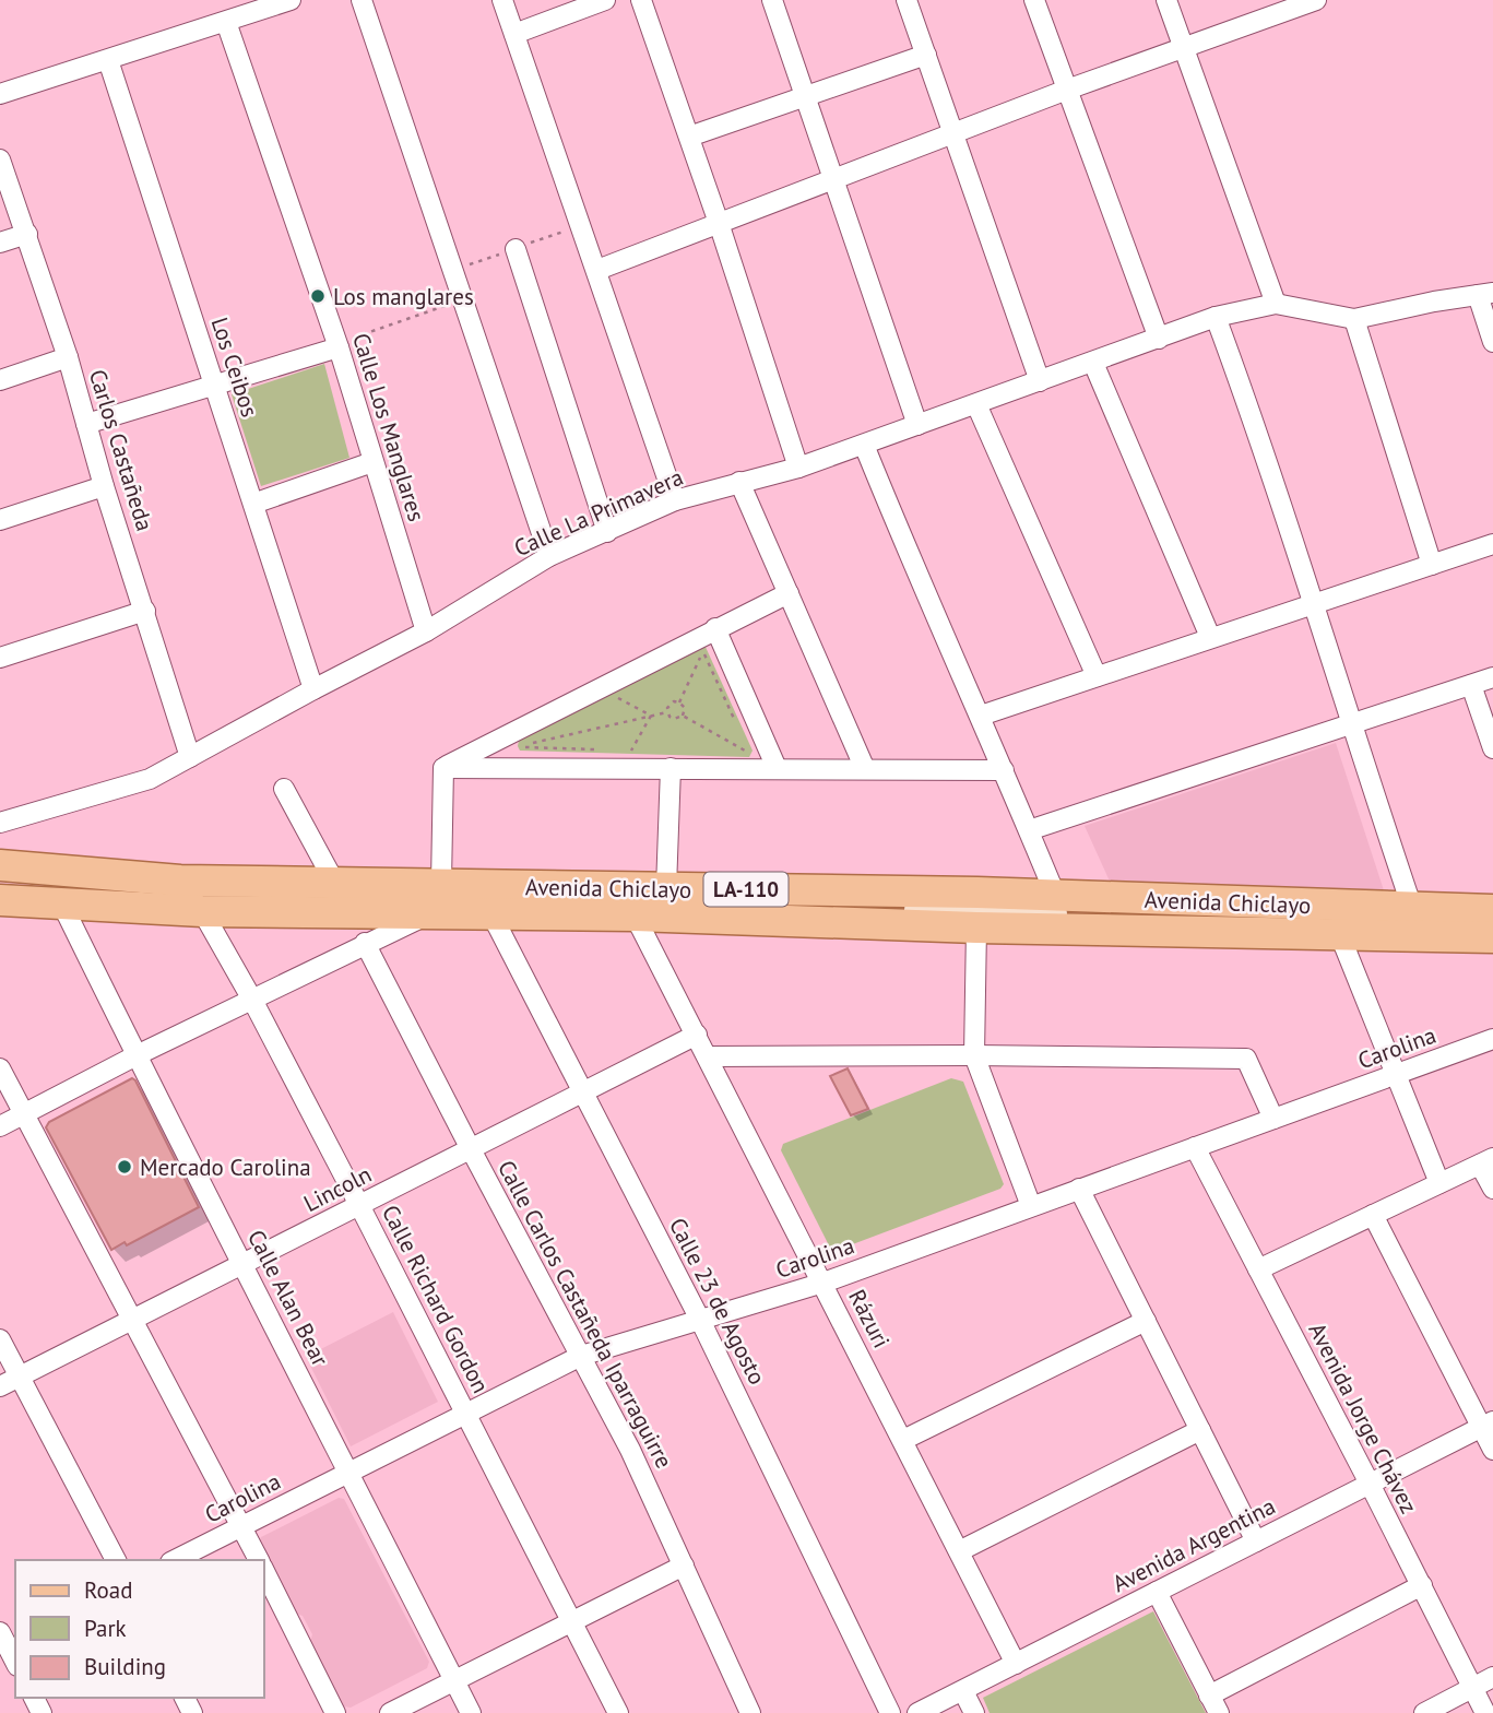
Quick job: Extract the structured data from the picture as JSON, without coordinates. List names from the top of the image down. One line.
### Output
{"streets":{"main road":["Avenida Chiclayo","LA-110"],"street":["Los Ceibos","Calle Los Manglares","Carlos Castañeda","Calle La Primavera","Carolina","Lincoln","Calle Alan Bear","Calle Richard Gordon","Calle 23 de Agosto","Calle Carlos Castañeda Iparraguirre","Rázuri","Avenida Jorge Chávez","Avenida Argentina"]},"crossings":[["Los Ceibos","Calle La Primavera"],["Calle Los Manglares","Calle La Primavera"],["Carlos Castañeda","Calle La Primavera"],["Avenida Chiclayo","Calle Alan Bear"],["Avenida Chiclayo","Calle Richard Gordon"],["Avenida Chiclayo","Calle 23 de Agosto"],["Avenida Chiclayo","Rázuri"],["Carolina","Calle Alan Bear"],["Carolina","Calle Richard Gordon"],["Carolina","Calle 23 de Agosto"],["Carolina","Calle Carlos Castañeda Iparraguirre"],["Carolina","Rázuri"],["Carolina","Avenida Jorge Chávez"],["Lincoln","Calle Alan Bear"],["Lincoln","Calle Richard Gordon"],["Lincoln","Calle 23 de Agosto"],["Lincoln","Calle Carlos Castañeda Iparraguirre"],["Lincoln","Rázuri"],["Rázuri","Avenida Argentina"],["Avenida Jorge Chávez","Avenida Argentina"]],"places":["Los manglares","Mercado Carolina"],"legend":["Road","Park","Building"]}
